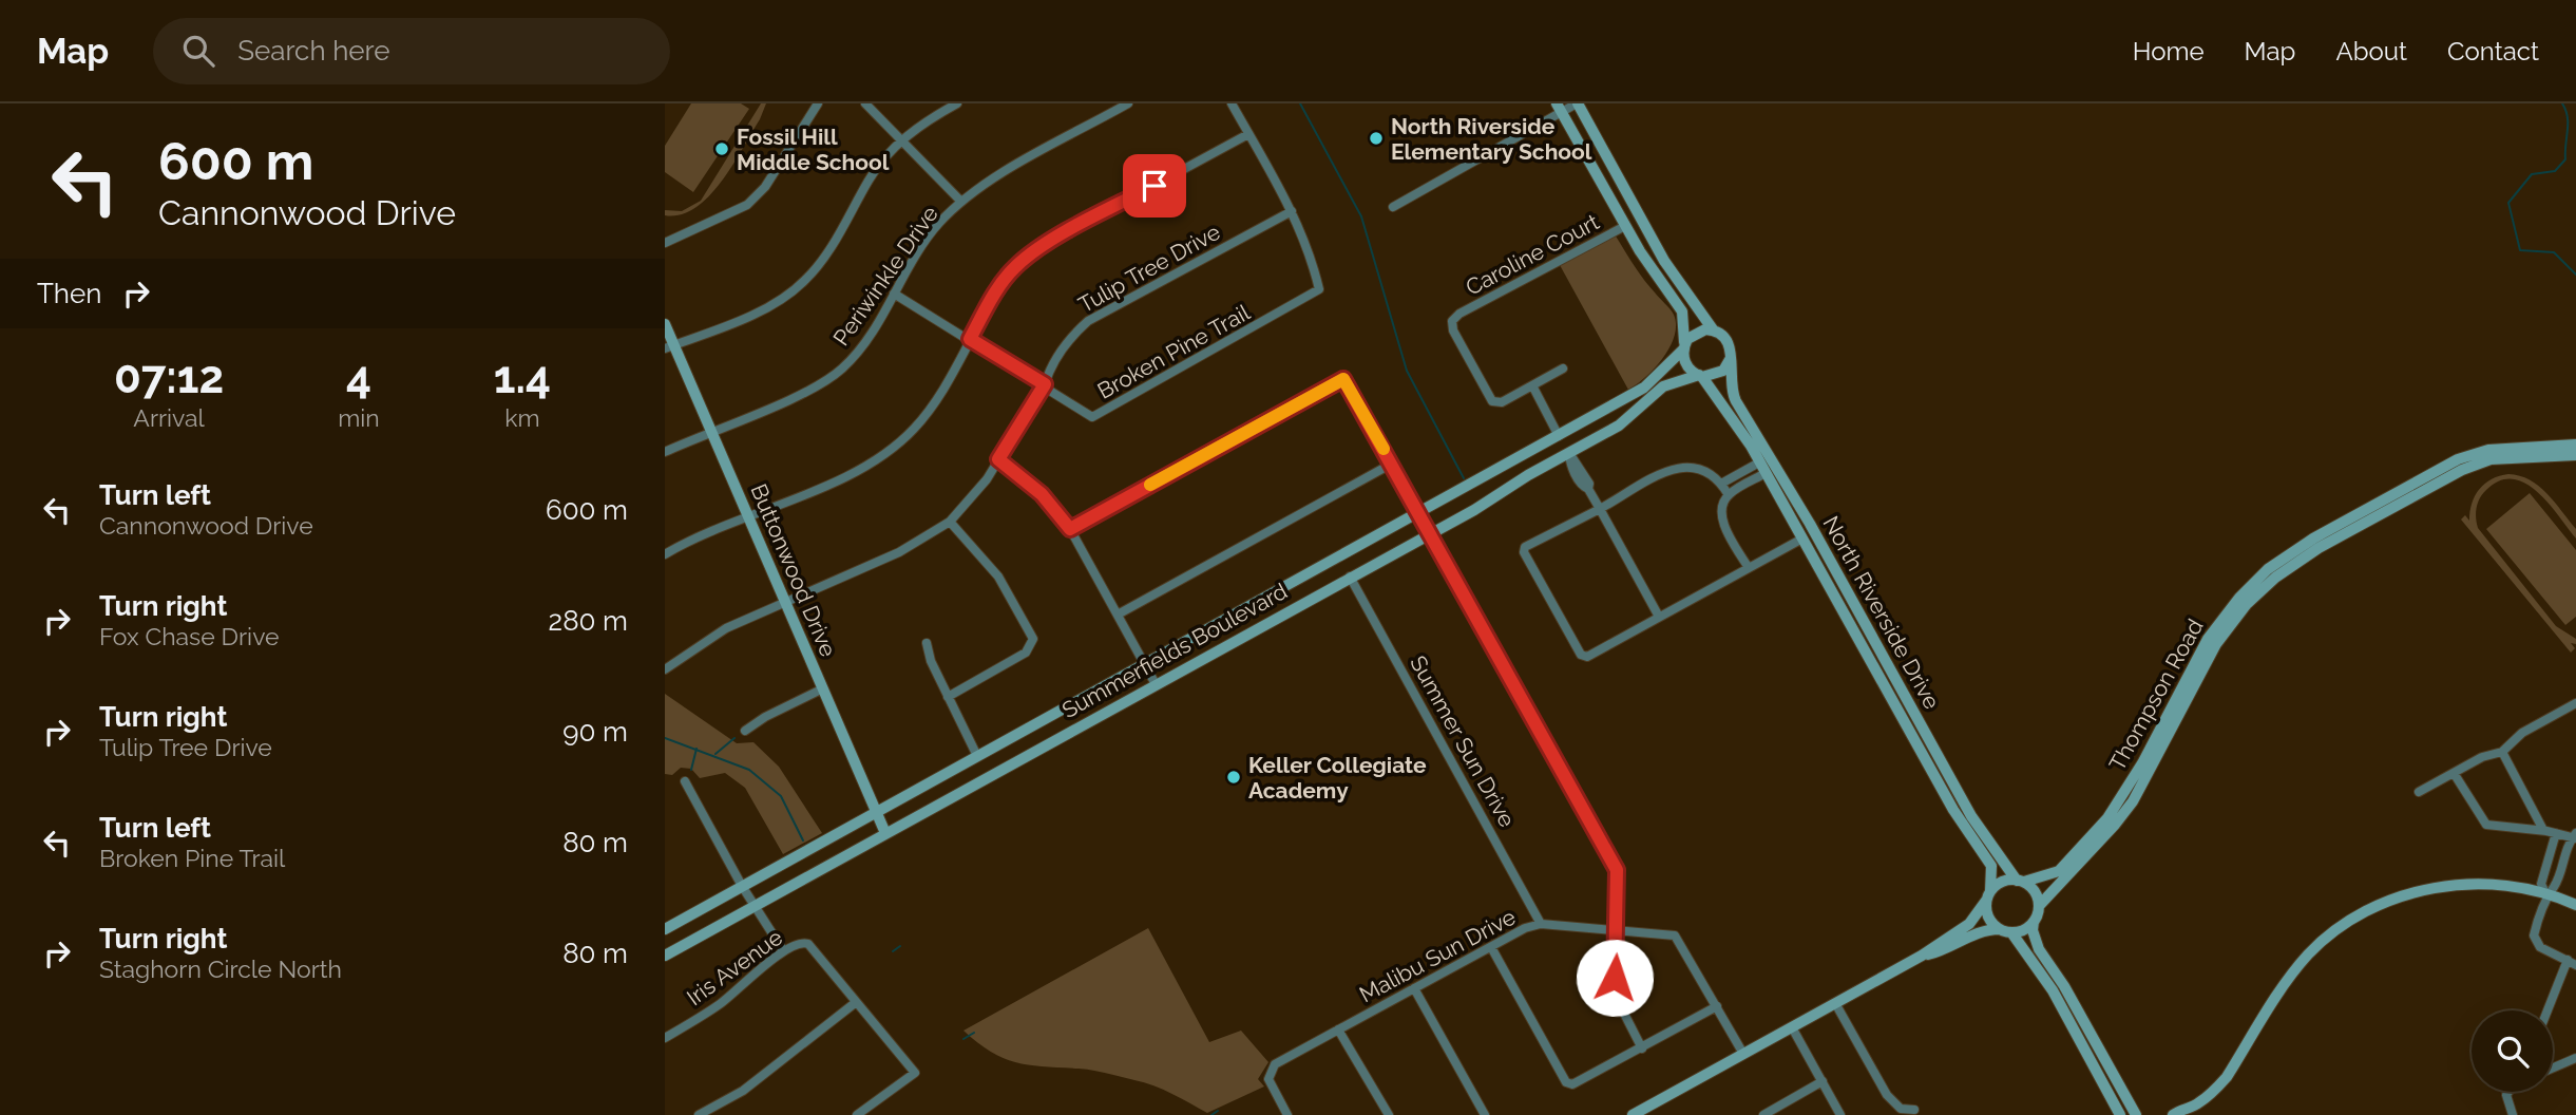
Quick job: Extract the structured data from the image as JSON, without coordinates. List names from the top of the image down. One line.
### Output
{"streets":{"street":["Caroline Court","Tulip Tree Drive","Periwinkle Drive","Broken Pine Trail","Buttonwood Drive","North Riverside Drive","Summerfields Boulevard","Thompson Road","Summer Sun Drive","Malibu Sun Drive","Iris Avenue"]},"crossings":[["Caroline Court","North Riverside Drive"],["Tulip Tree Drive","Broken Pine Trail"],["Tulip Tree Drive","Buttonwood Drive"],["Periwinkle Drive","Broken Pine Trail"],["Periwinkle Drive","Buttonwood Drive"],["Buttonwood Drive","Summerfields Boulevard"],["North Riverside Drive","Summerfields Boulevard"],["North Riverside Drive","Thompson Road"],["Summerfields Boulevard","Summer Sun Drive"],["Summer Sun Drive","Malibu Sun Drive"]],"places":["North Riverside Elementary School","Fossil Hill Middle School","Keller Collegiate Academy"],"page":{"header":"Map","search":"Search here","nav":["Home","Map","About","Contact"],"turn":["600 m","Cannonwood Drive"],"then":"Then","eta":["07:12","Arrival","4","min","1.4","km"],"list":[{"name":"Turn left","note":"Cannonwood Drive","value":"600 m"},{"name":"Turn right","note":"Fox Chase Drive","value":"280 m"},{"name":"Turn right","note":"Tulip Tree Drive","value":"90 m"},{"name":"Turn left","note":"Broken Pine Trail","value":"80 m"},{"name":"Turn right","note":"Staghorn Circle North","value":"80 m"}]}}
